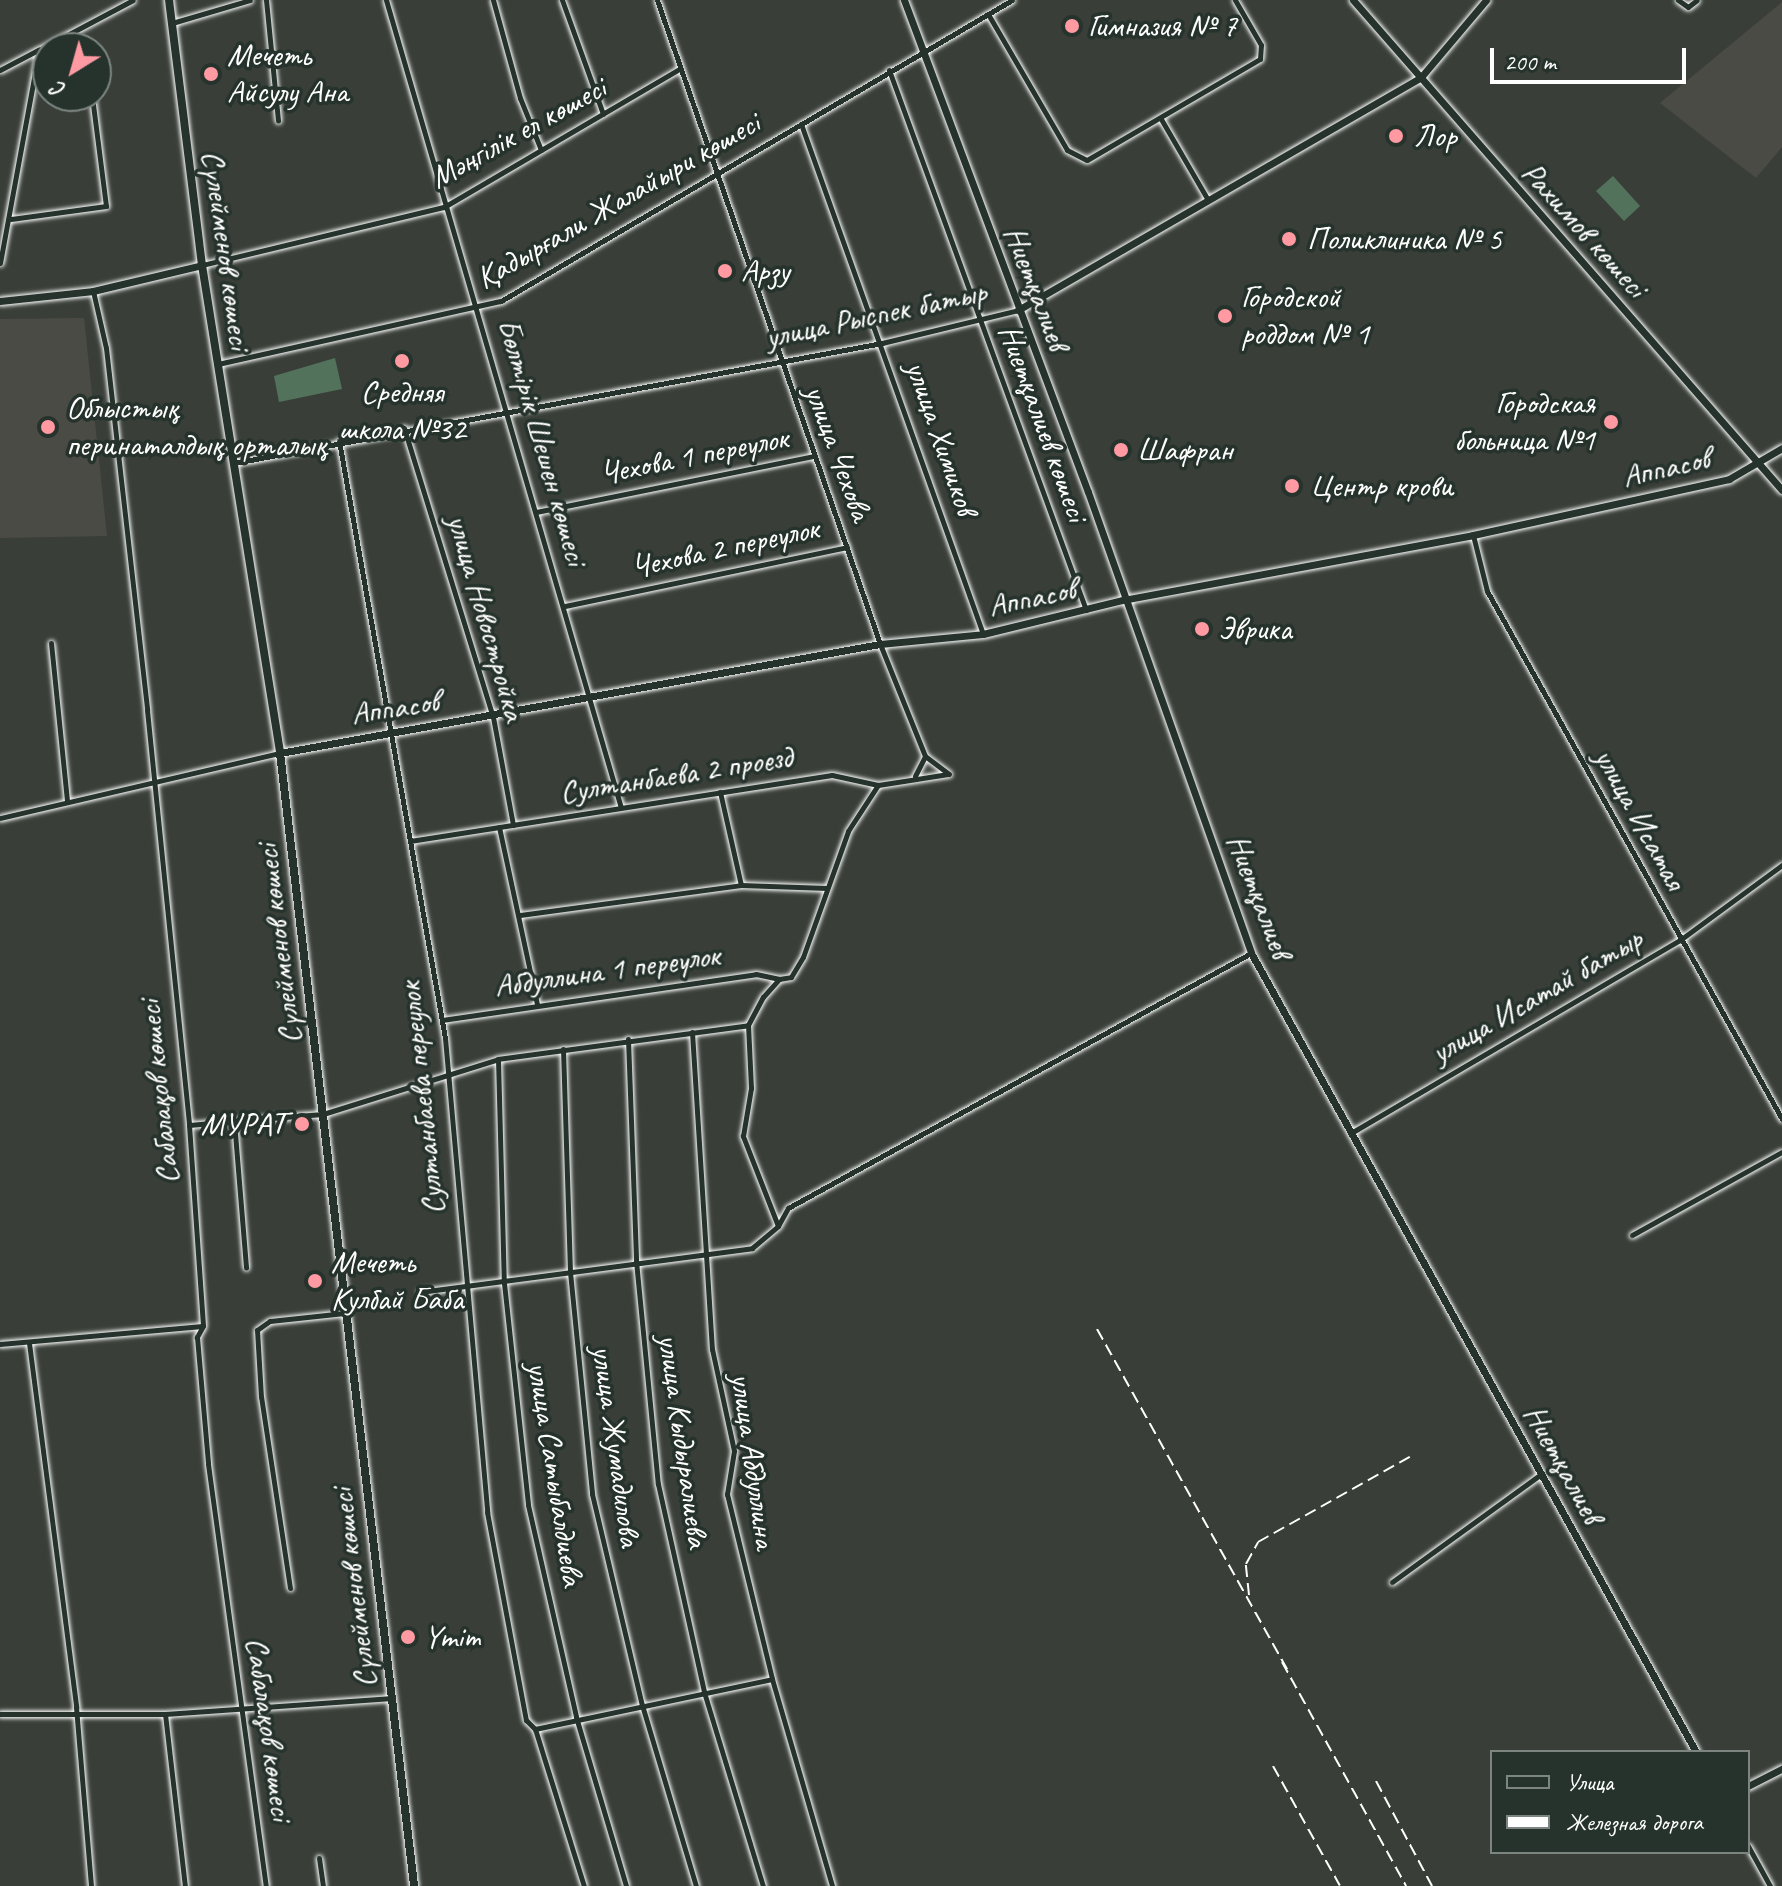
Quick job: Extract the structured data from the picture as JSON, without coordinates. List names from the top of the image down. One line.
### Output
{"streets":{"main road":["Сүлейменов көшесі"],"street":["Мәңгілік ел көшесі","Қадырғали Жалайыри көшесі","Рахимов көшесі","Ниетқалиев","улица Рыспек батыр","Ниетқалиев көшесі","улица Химиков","Бөлтірік Шешен көшесі","улица Чехова","Чехова 1 переулок","Аппасов","Чехова 2 переулок","улица Новостройка","Султанбаева 2 проезд","улица Исатая","Абдуллина 1 переулок","улица Исатай батыр","Сабалақов көшесі","Султанбаева переулок","улица Кыдыралиева","улица Жумадилова","улица Абдуллина","улица Сатыбалдиева"]},"crossings":[["Мәңгілік ел көшесі","Сүлейменов көшесі"],["Мәңгілік ел көшесі","Бөлтірік Шешен көшесі"],["Мәңгілік ел көшесі","улица Чехова"],["Мәңгілік ел көшесі","Сабалақов көшесі"],["Қадырғали Жалайыри көшесі","Сүлейменов көшесі"],["Қадырғали Жалайыри көшесі","Ниетқалиев"],["Қадырғали Жалайыри көшесі","Ниетқалиев көшесі"],["Қадырғали Жалайыри көшесі","улица Химиков"],["Қадырғали Жалайыри көшесі","Бөлтірік Шешен көшесі"],["Қадырғали Жалайыри көшесі","улица Чехова"],["Рахимов көшесі","улица Рыспек батыр"],["Рахимов көшесі","Аппасов"],["Сүлейменов көшесі","улица Рыспек батыр"],["Сүлейменов көшесі","Аппасов"],["Ниетқалиев","улица Рыспек батыр"],["Ниетқалиев","Аппасов"],["Ниетқалиев","улица Исатай батыр"],["улица Рыспек батыр","Ниетқалиев көшесі"],["улица Рыспек батыр","улица Химиков"],["улица Рыспек батыр","Бөлтірік Шешен көшесі"],["улица Рыспек батыр","улица Чехова"],["улица Рыспек батыр","улица Новостройка"],["улица Рыспек батыр","Султанбаева переулок"],["Ниетқалиев көшесі","Аппасов"],["улица Химиков","Аппасов"],["Бөлтірік Шешен көшесі","Чехова 1 переулок"],["Бөлтірік Шешен көшесі","Аппасов"],["Бөлтірік Шешен көшесі","Чехова 2 переулок"],["Бөлтірік Шешен көшесі","Султанбаева 2 проезд"],["улица Чехова","Чехова 1 переулок"],["улица Чехова","Аппасов"],["улица Чехова","Чехова 2 переулок"],["улица Чехова","Султанбаева 2 проезд"],["Аппасов","улица Новостройка"],["Аппасов","улица Исатая"],["Аппасов","Султанбаева переулок"],["улица Новостройка","Султанбаева 2 проезд"],["Султанбаева 2 проезд","Султанбаева переулок"],["улица Исатая","улица Исатай батыр"],["Абдуллина 1 переулок","Султанбаева переулок"]],"places":["Гимназия № 7","Мечеть Айсулу Ана","Лор","Поликлиника № 5","Арзу","Городской роддом № 1","Средняя школа №32","Городская больница №1","Облыстық перинаталдық орталық","Шафран","Центр крови","Эврика","МУРАТ","Мечеть Кулбай Баба","Ymiт"],"legend":["Улица","Железная дорога"],"scale_bar":"200 m","north":"bottom left"}
